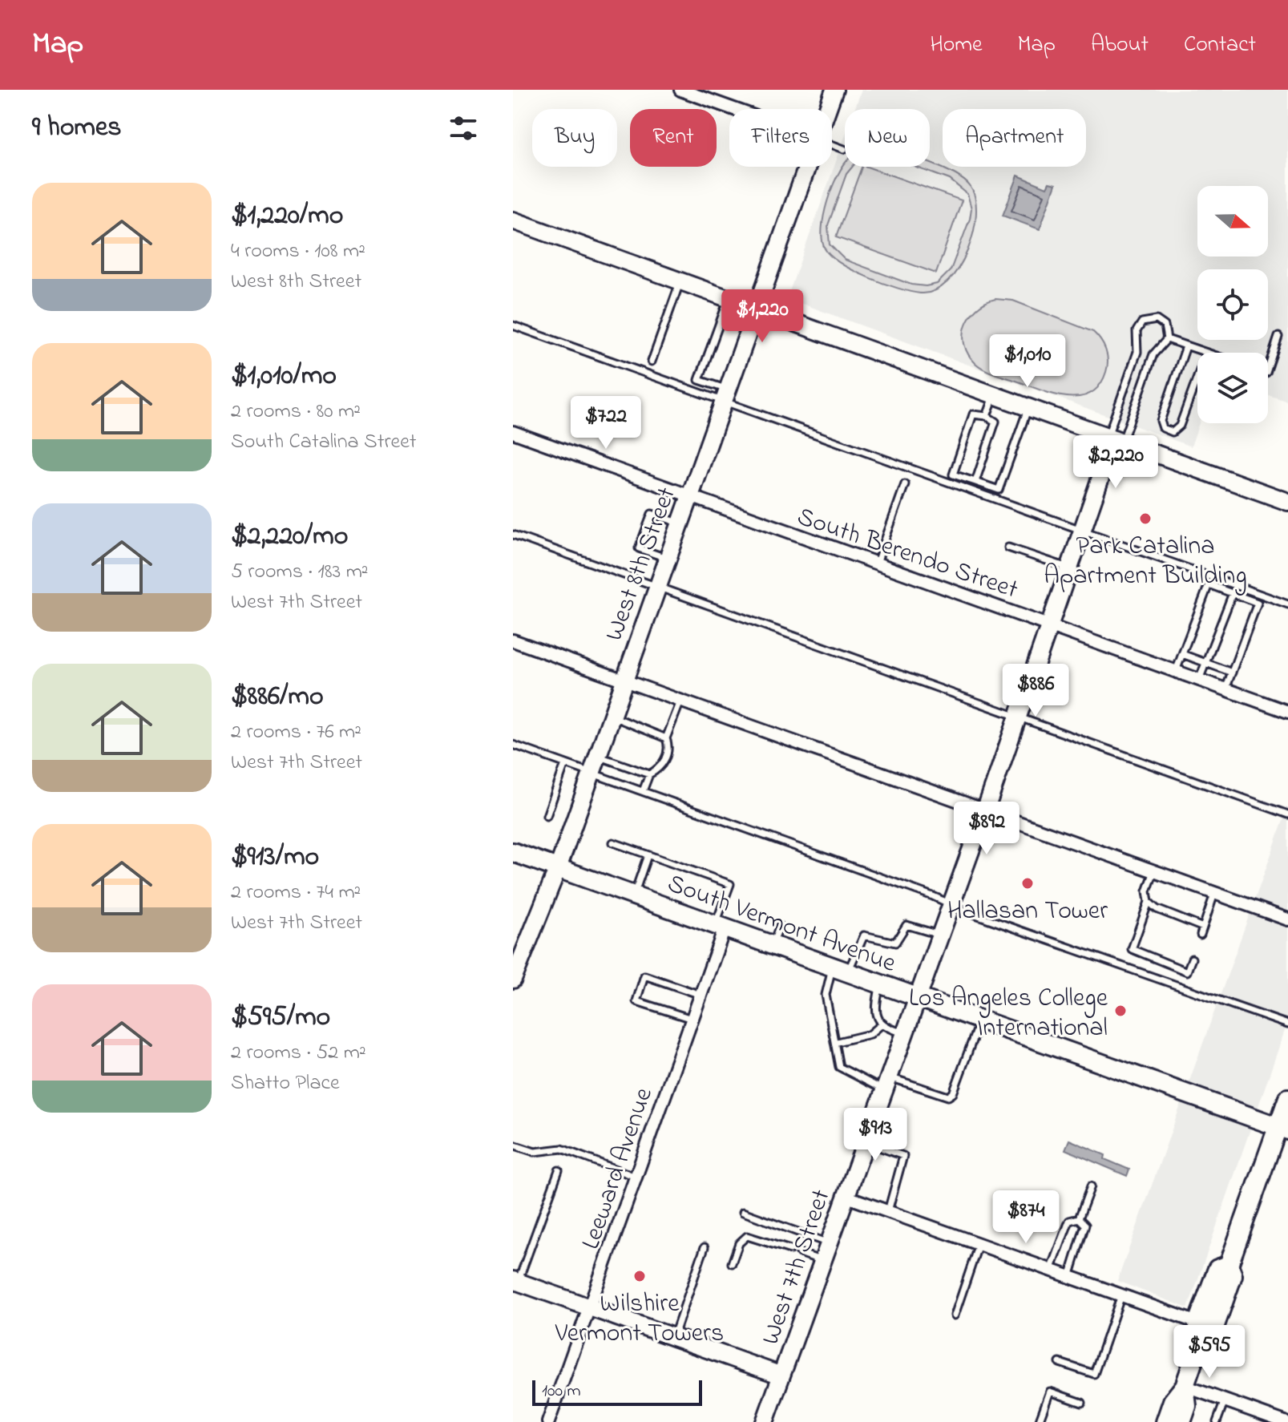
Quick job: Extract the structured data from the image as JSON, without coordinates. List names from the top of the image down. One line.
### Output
{"streets":{"main road":["South Vermont Avenue"],"street":["South Berendo Street","West 8th Street","Leeward Avenue","West 7th Street"]},"crossings":[["South Berendo Street","West 8th Street"],["South Berendo Street","West 7th Street"],["West 8th Street","South Vermont Avenue"],["South Vermont Avenue","Leeward Avenue"],["South Vermont Avenue","West 7th Street"]],"places":["Park Catalina Apartment Building","Hallasan Tower","Los Angeles College International","Wilshire Vermont Towers"],"scale_bar":"100 m","north":"right","page":{"header":"Map","nav":["Home","Map","About","Contact"],"heading":"9 homes","chip":["Buy","Rent","Filters","New","Apartment"],"list":[{"name":"$1,220/mo","note":"4 rooms · 108 m² · West 8th Street"},{"name":"$1,010/mo","note":"2 rooms · 80 m² · South Catalina Street"},{"name":"$2,220/mo","note":"5 rooms · 183 m² · West 7th Street"},{"name":"$886/mo","note":"2 rooms · 76 m² · West 7th Street"},{"name":"$913/mo","note":"2 rooms · 74 m² · West 7th Street"},{"name":"$595/mo","note":"2 rooms · 52 m² · Shatto Place"}],"price":["$1,220","$1,010","$722","$2,220","$886","$892","$913","$874","$595"],"scale":"100 m"}}
